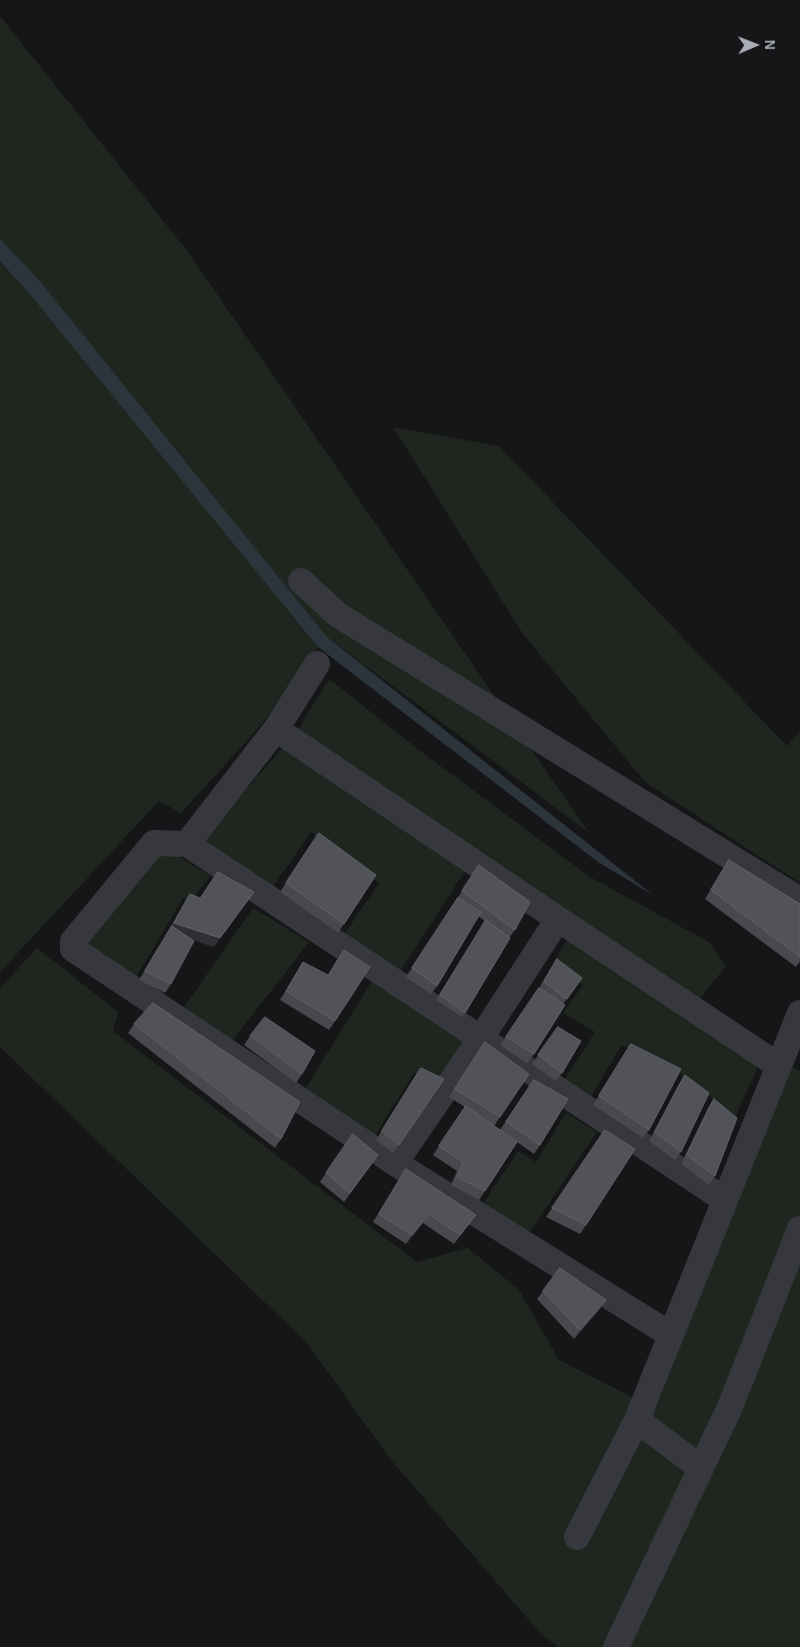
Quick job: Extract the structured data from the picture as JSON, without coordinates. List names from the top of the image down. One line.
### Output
{"north":"right"}
